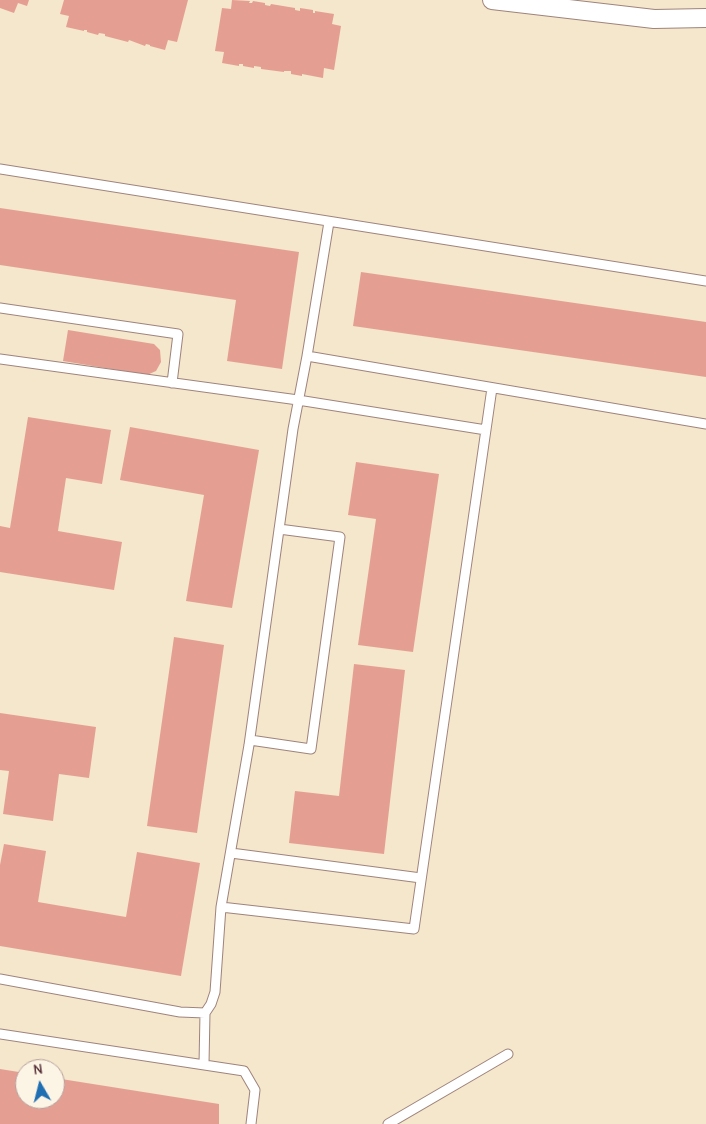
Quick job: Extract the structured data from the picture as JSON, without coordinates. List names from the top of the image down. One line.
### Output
{"north":"top"}
